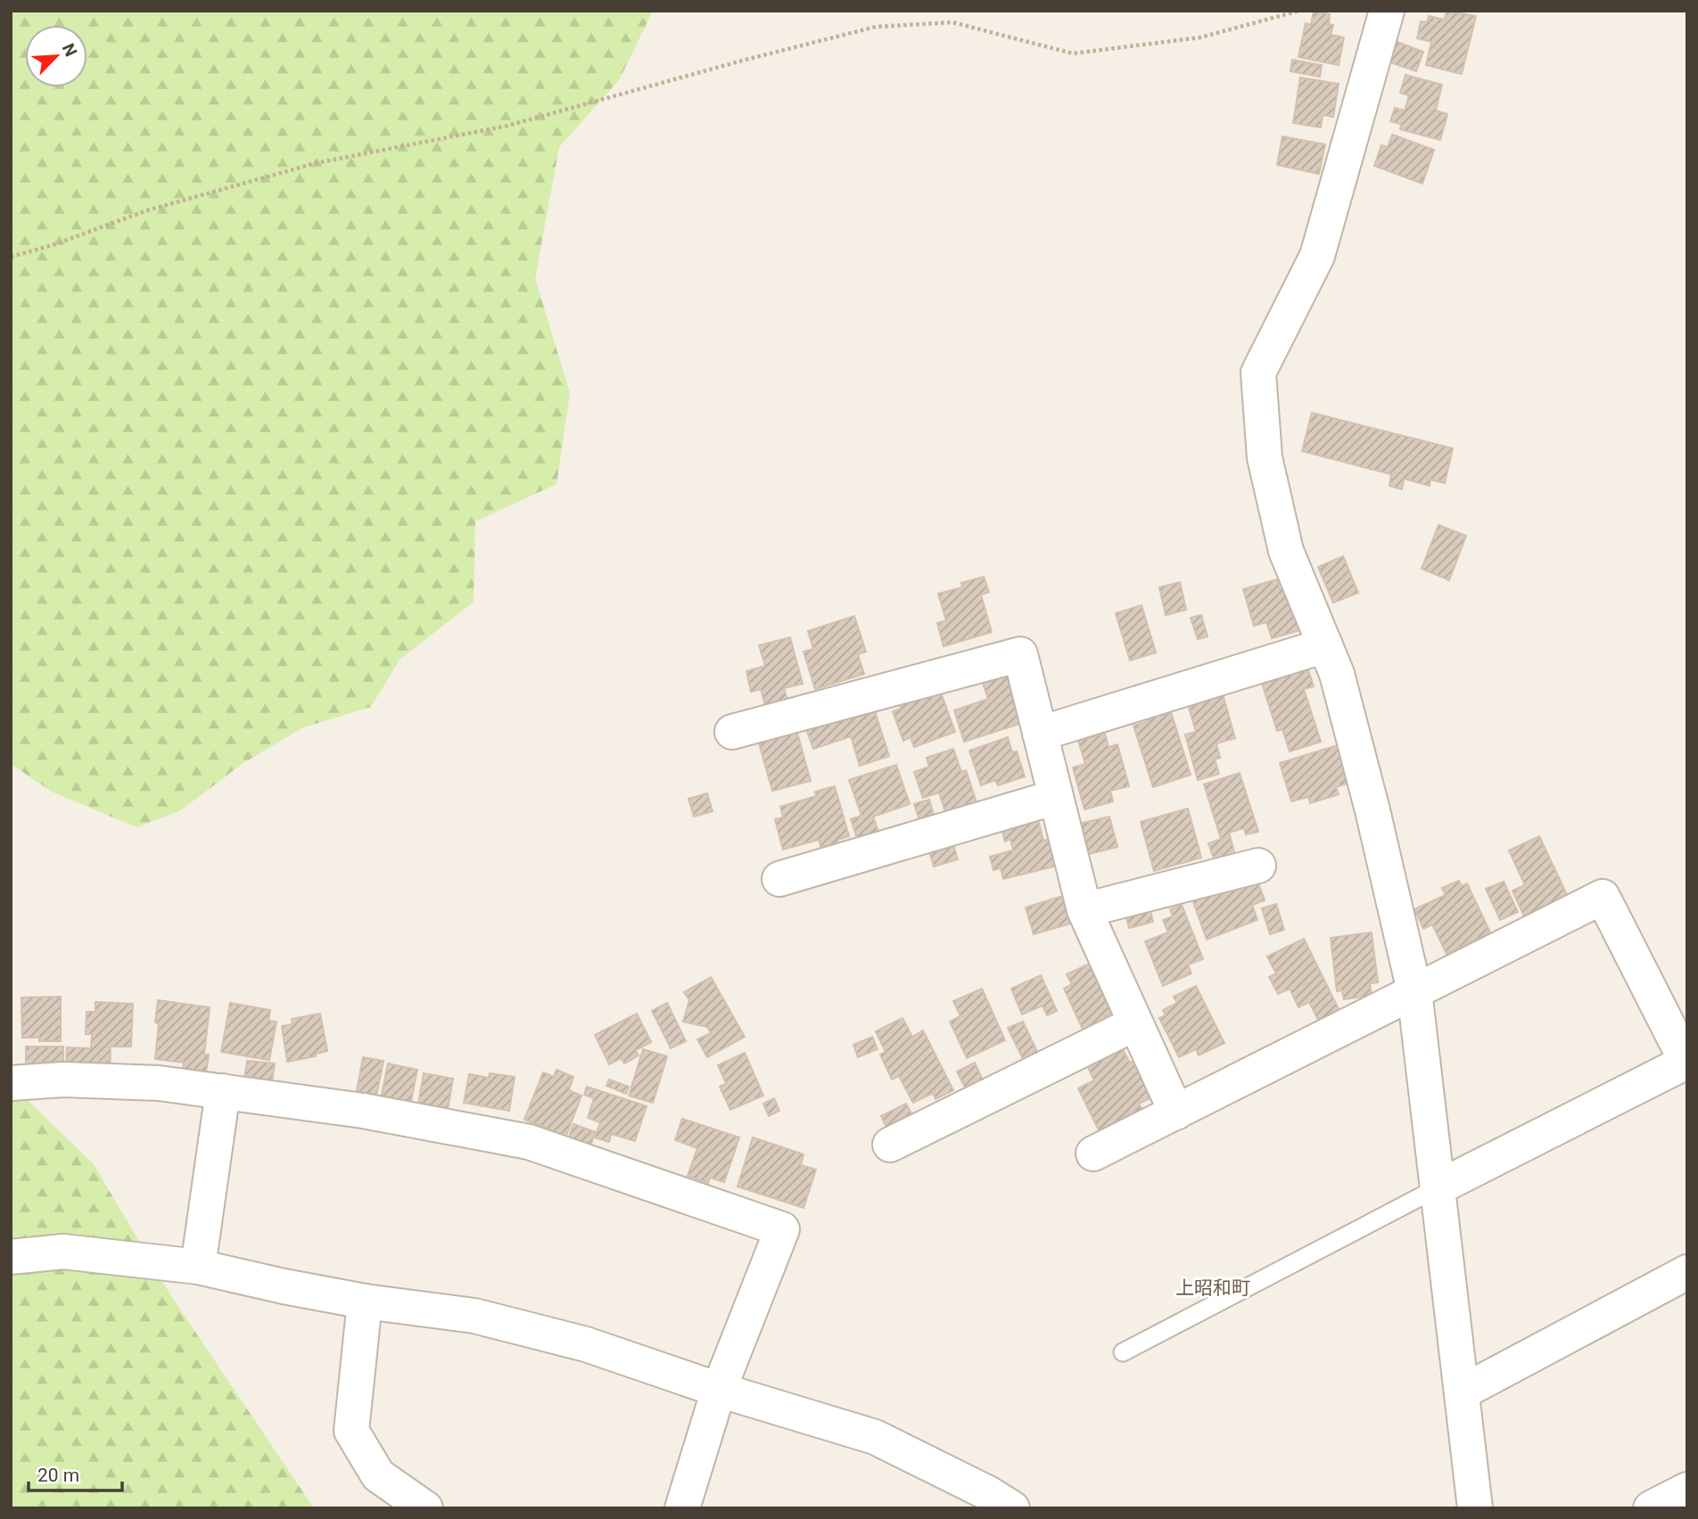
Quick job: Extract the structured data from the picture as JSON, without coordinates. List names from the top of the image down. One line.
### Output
{"districts":["上昭和町"],"scale_bar":"20 m","north":"top right"}
